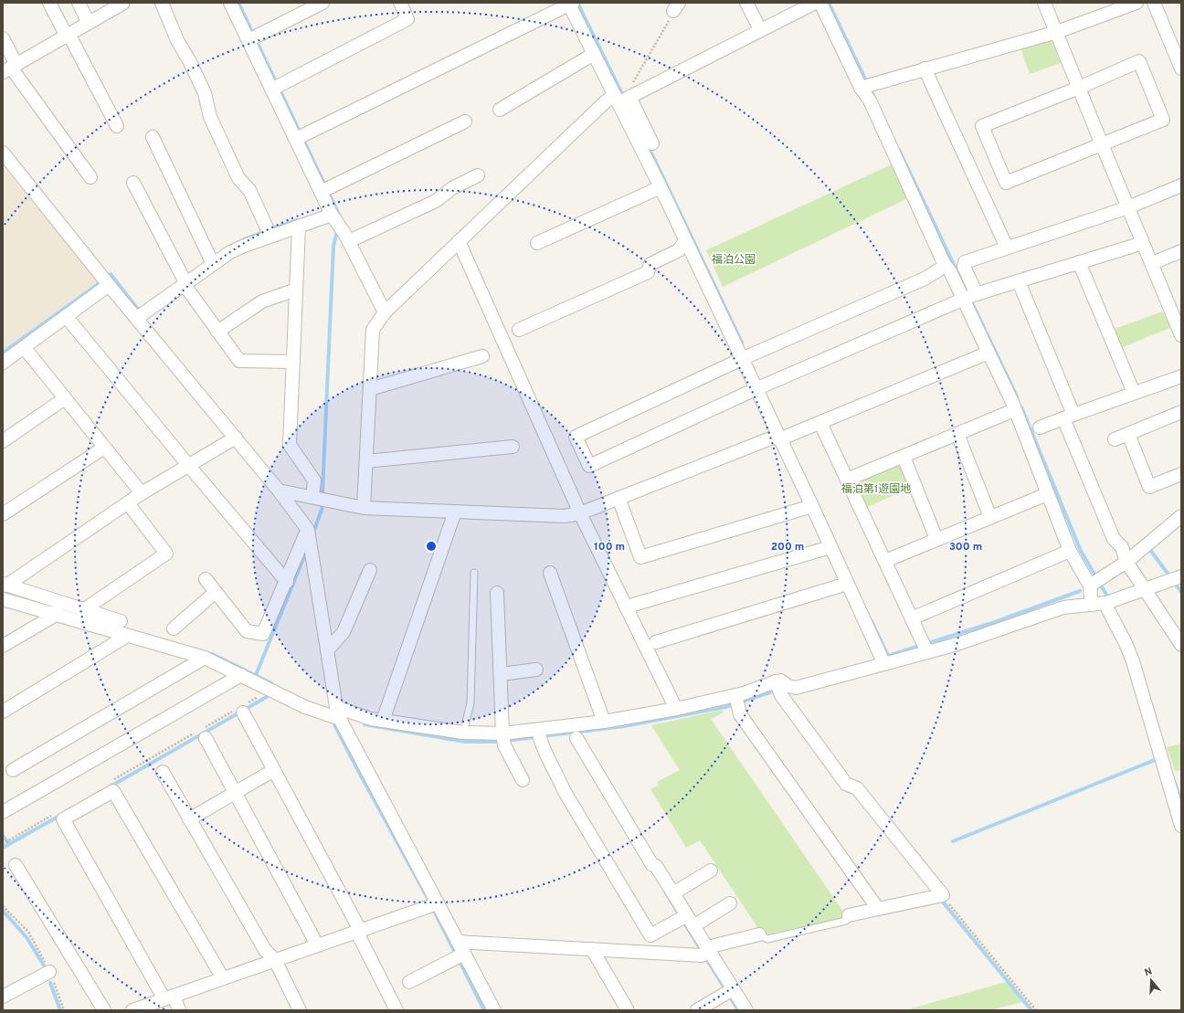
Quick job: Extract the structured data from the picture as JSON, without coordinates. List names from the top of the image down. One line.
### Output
{"parks":["福泊公園","福泊第1遊園地"],"north":"top","rings":["100 m","200 m","300 m"]}
